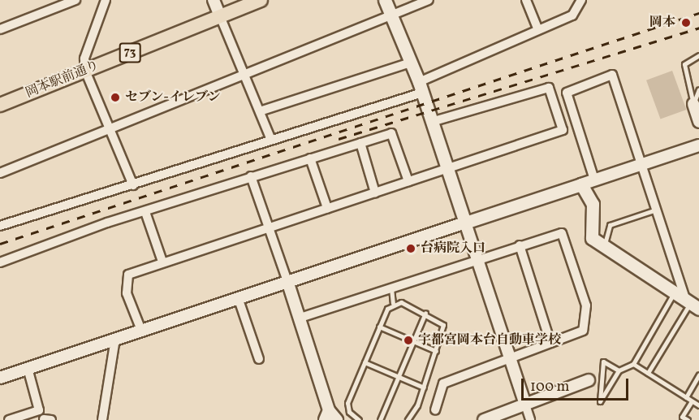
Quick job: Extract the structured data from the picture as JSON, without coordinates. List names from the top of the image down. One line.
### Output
{"streets":{"main road":["73","岡本駅前通り"]},"places":["岡本","セブン-イレブン","台病院入口","宇都宮岡本台自動車学校"],"scale_bar":"100 m"}
